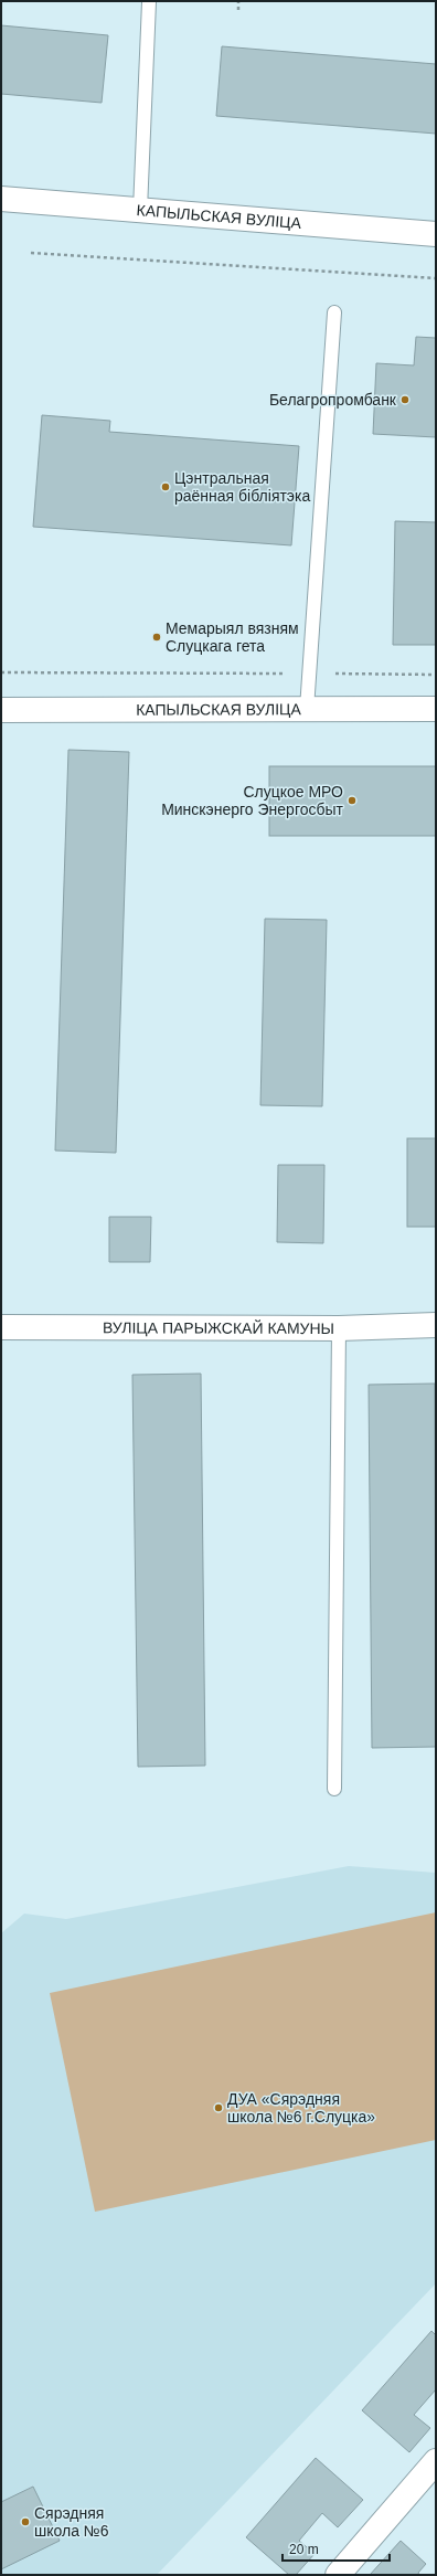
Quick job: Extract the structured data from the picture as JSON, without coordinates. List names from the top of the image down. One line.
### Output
{"streets":{"main road":["КАПЫЛЬСКАЯ ВУЛІЦА","ВУЛІЦА ПАРЫЖСКАЙ КАМУНЫ"]},"places":["Белагропромбанк","Цэнтральная раённая бібліятэка","Мемарыял вязням Слуцкага гета","Слуцкое МРО Минскэнерго Энергосбыт","ДУА «Сярэдняя школа №6 г.Слуцка»","Сярэдняя школа №6"],"scale_bar":"20 m"}
